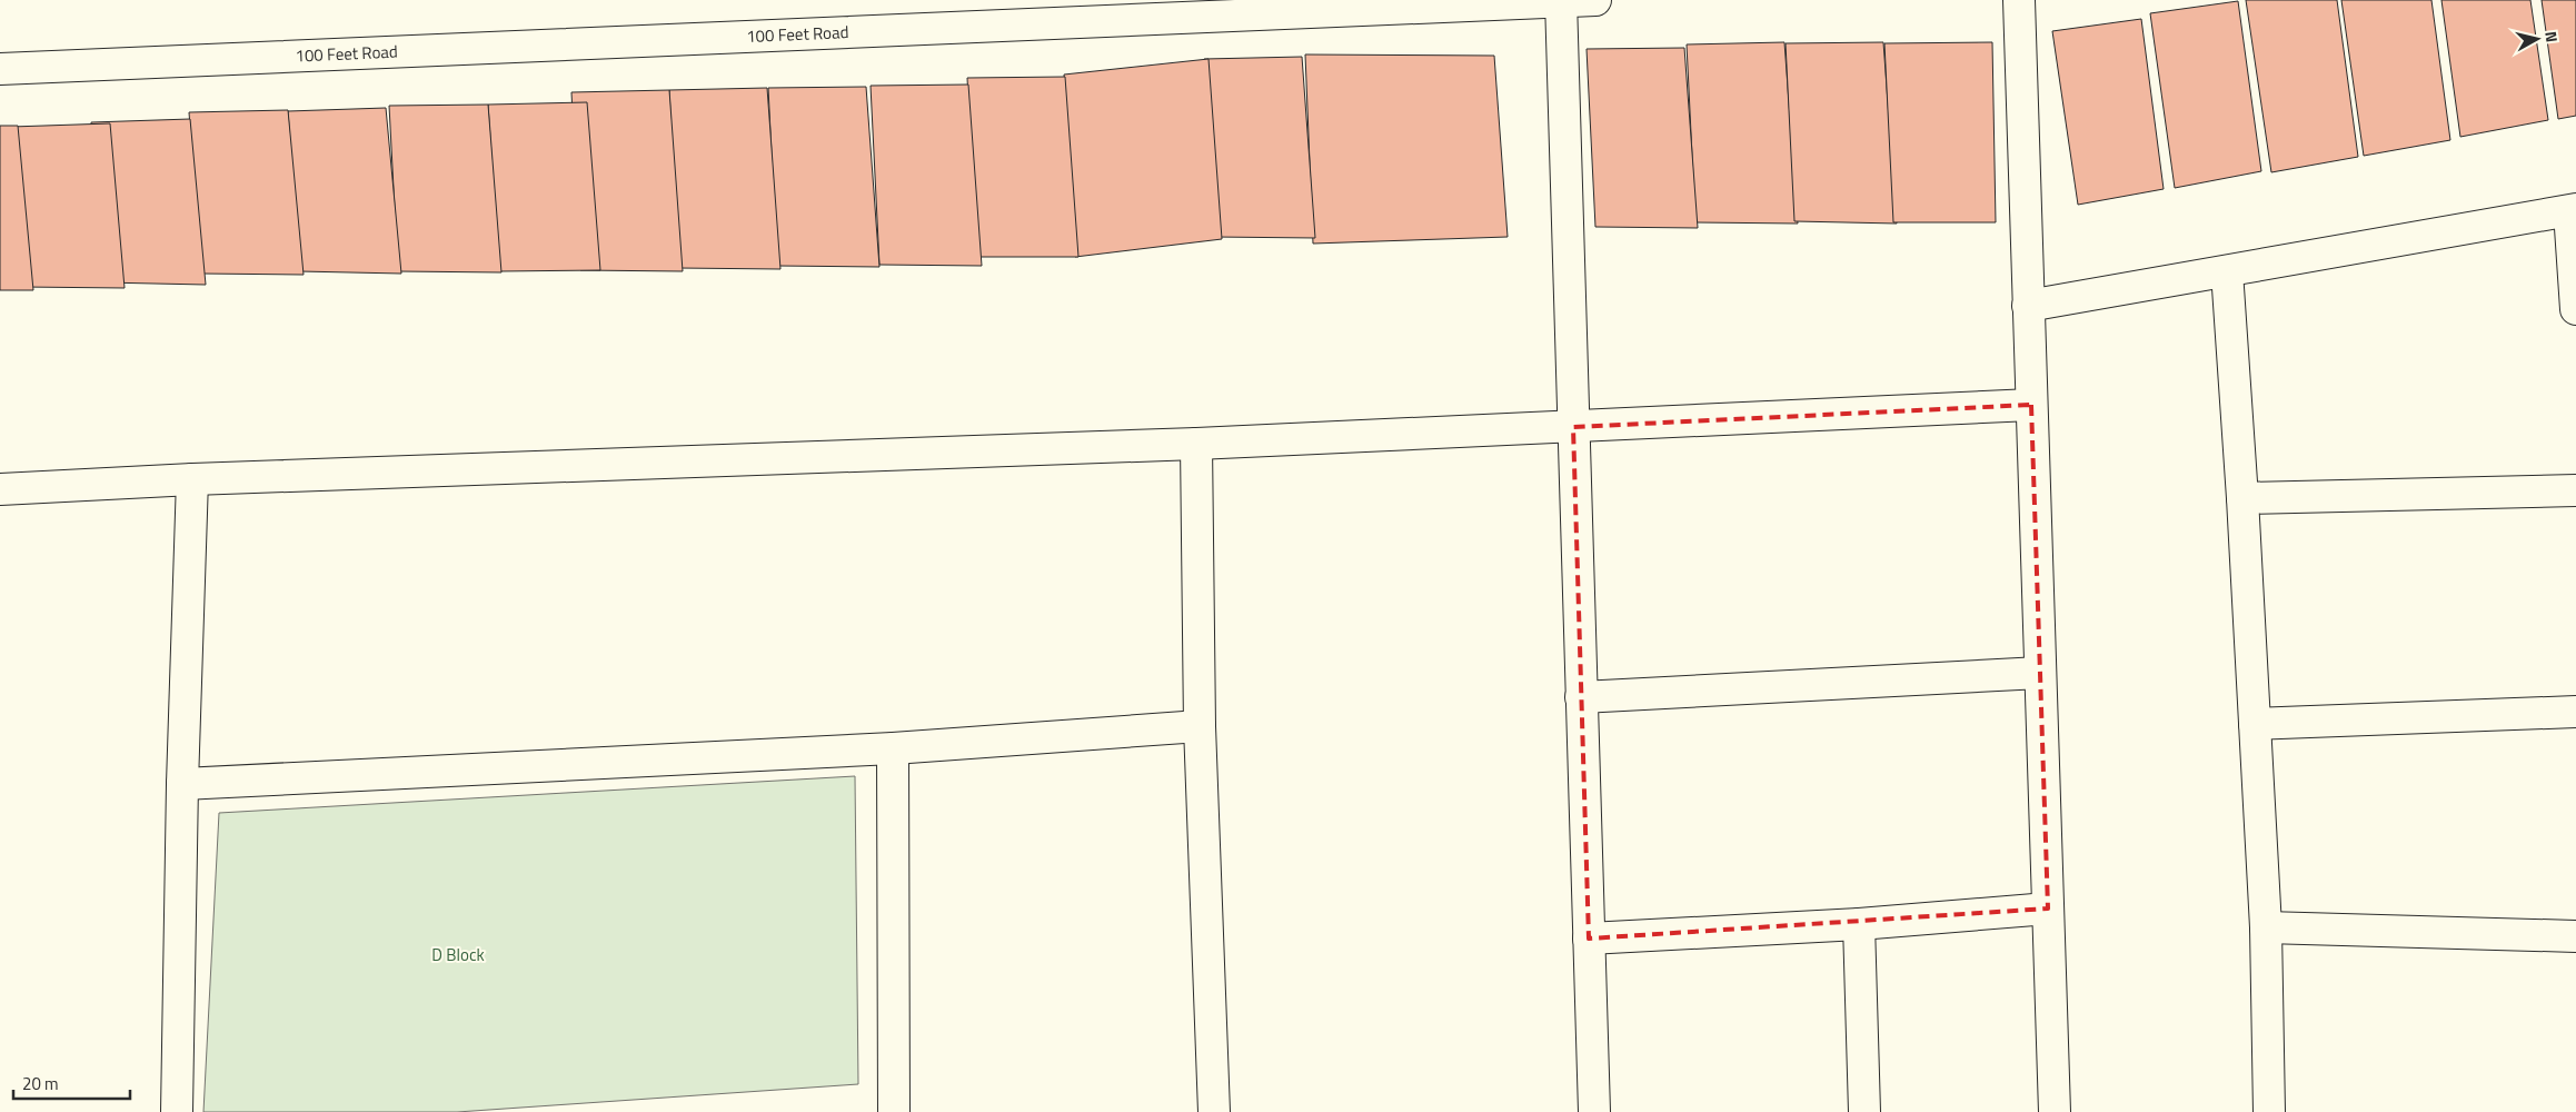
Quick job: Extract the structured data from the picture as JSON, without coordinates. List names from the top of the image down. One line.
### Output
{"streets":{"street":["100 Feet Road"]},"parks":["D Block"],"scale_bar":"20 m","north":"right"}
